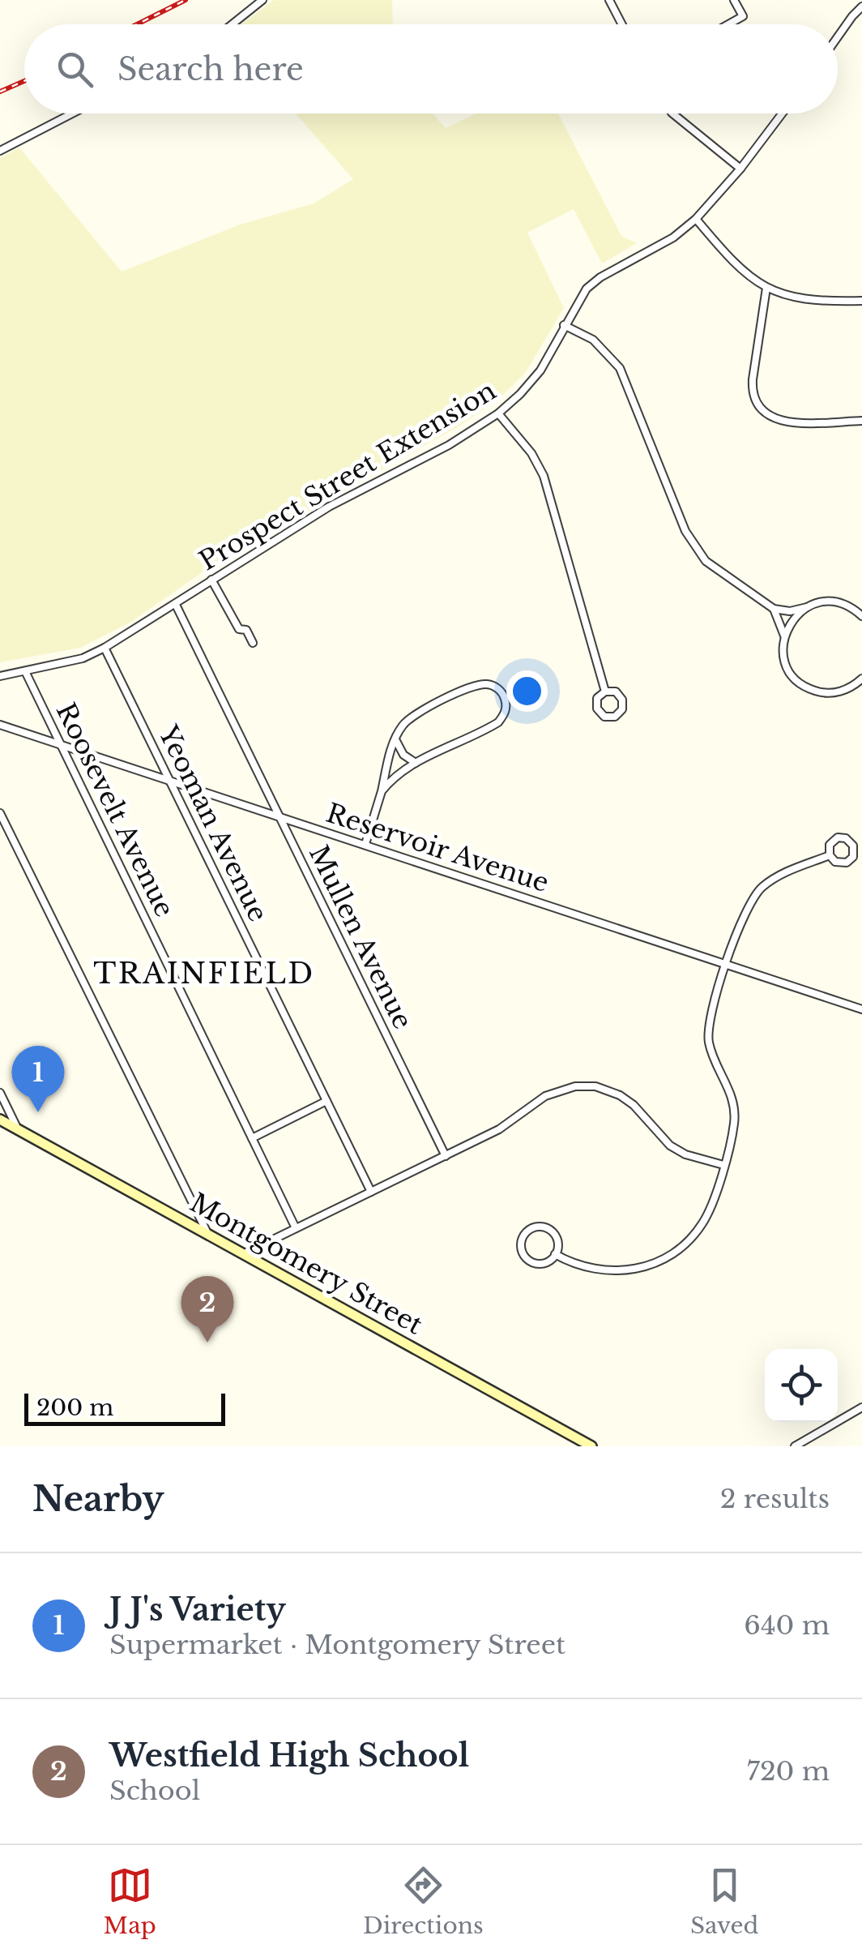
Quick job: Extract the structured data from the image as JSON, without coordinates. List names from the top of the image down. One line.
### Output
{"streets":{"main road":["Montgomery Street"],"street":["Prospect Street Extension","Roosevelt Avenue","Yeoman Avenue","Reservoir Avenue","Mullen Avenue"]},"crossings":[["Prospect Street Extension","Roosevelt Avenue"],["Prospect Street Extension","Yeoman Avenue"],["Prospect Street Extension","Mullen Avenue"],["Roosevelt Avenue","Reservoir Avenue"],["Yeoman Avenue","Reservoir Avenue"],["Reservoir Avenue","Mullen Avenue"]],"districts":["TRAINFIELD"],"scale_bar":"200 m","page":{"search":"Search here","pins":["1","2"],"scale":"200 m","heading":["Nearby","2 results"],"list":[{"mark":"1","name":"J J's Variety","note":"Supermarket · Montgomery Street","value":"640 m"},{"mark":"2","name":"Westfield High School","note":"School","value":"720 m"}],"nav":["Map","Directions","Saved"]}}
